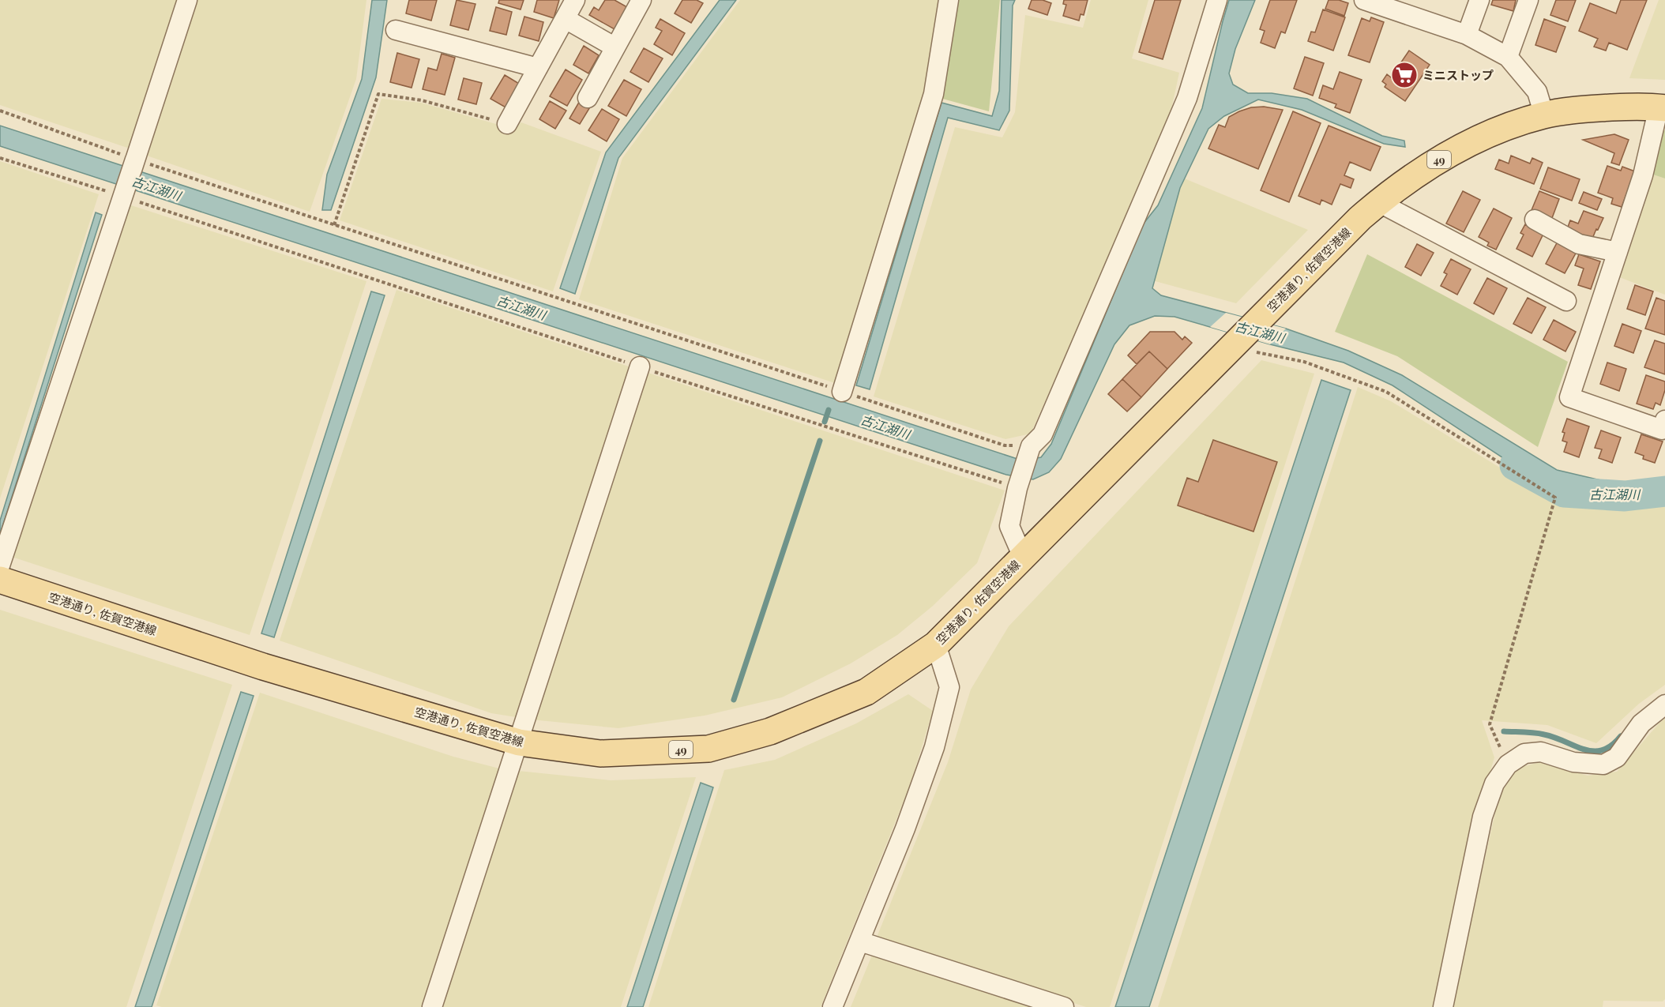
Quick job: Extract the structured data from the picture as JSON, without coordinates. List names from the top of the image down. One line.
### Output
{"streets":{"main road":["49","空港通り, 佐賀空港線"]},"water":["古江湖川"],"places":{"supermarket":["ミニストップ"]}}
